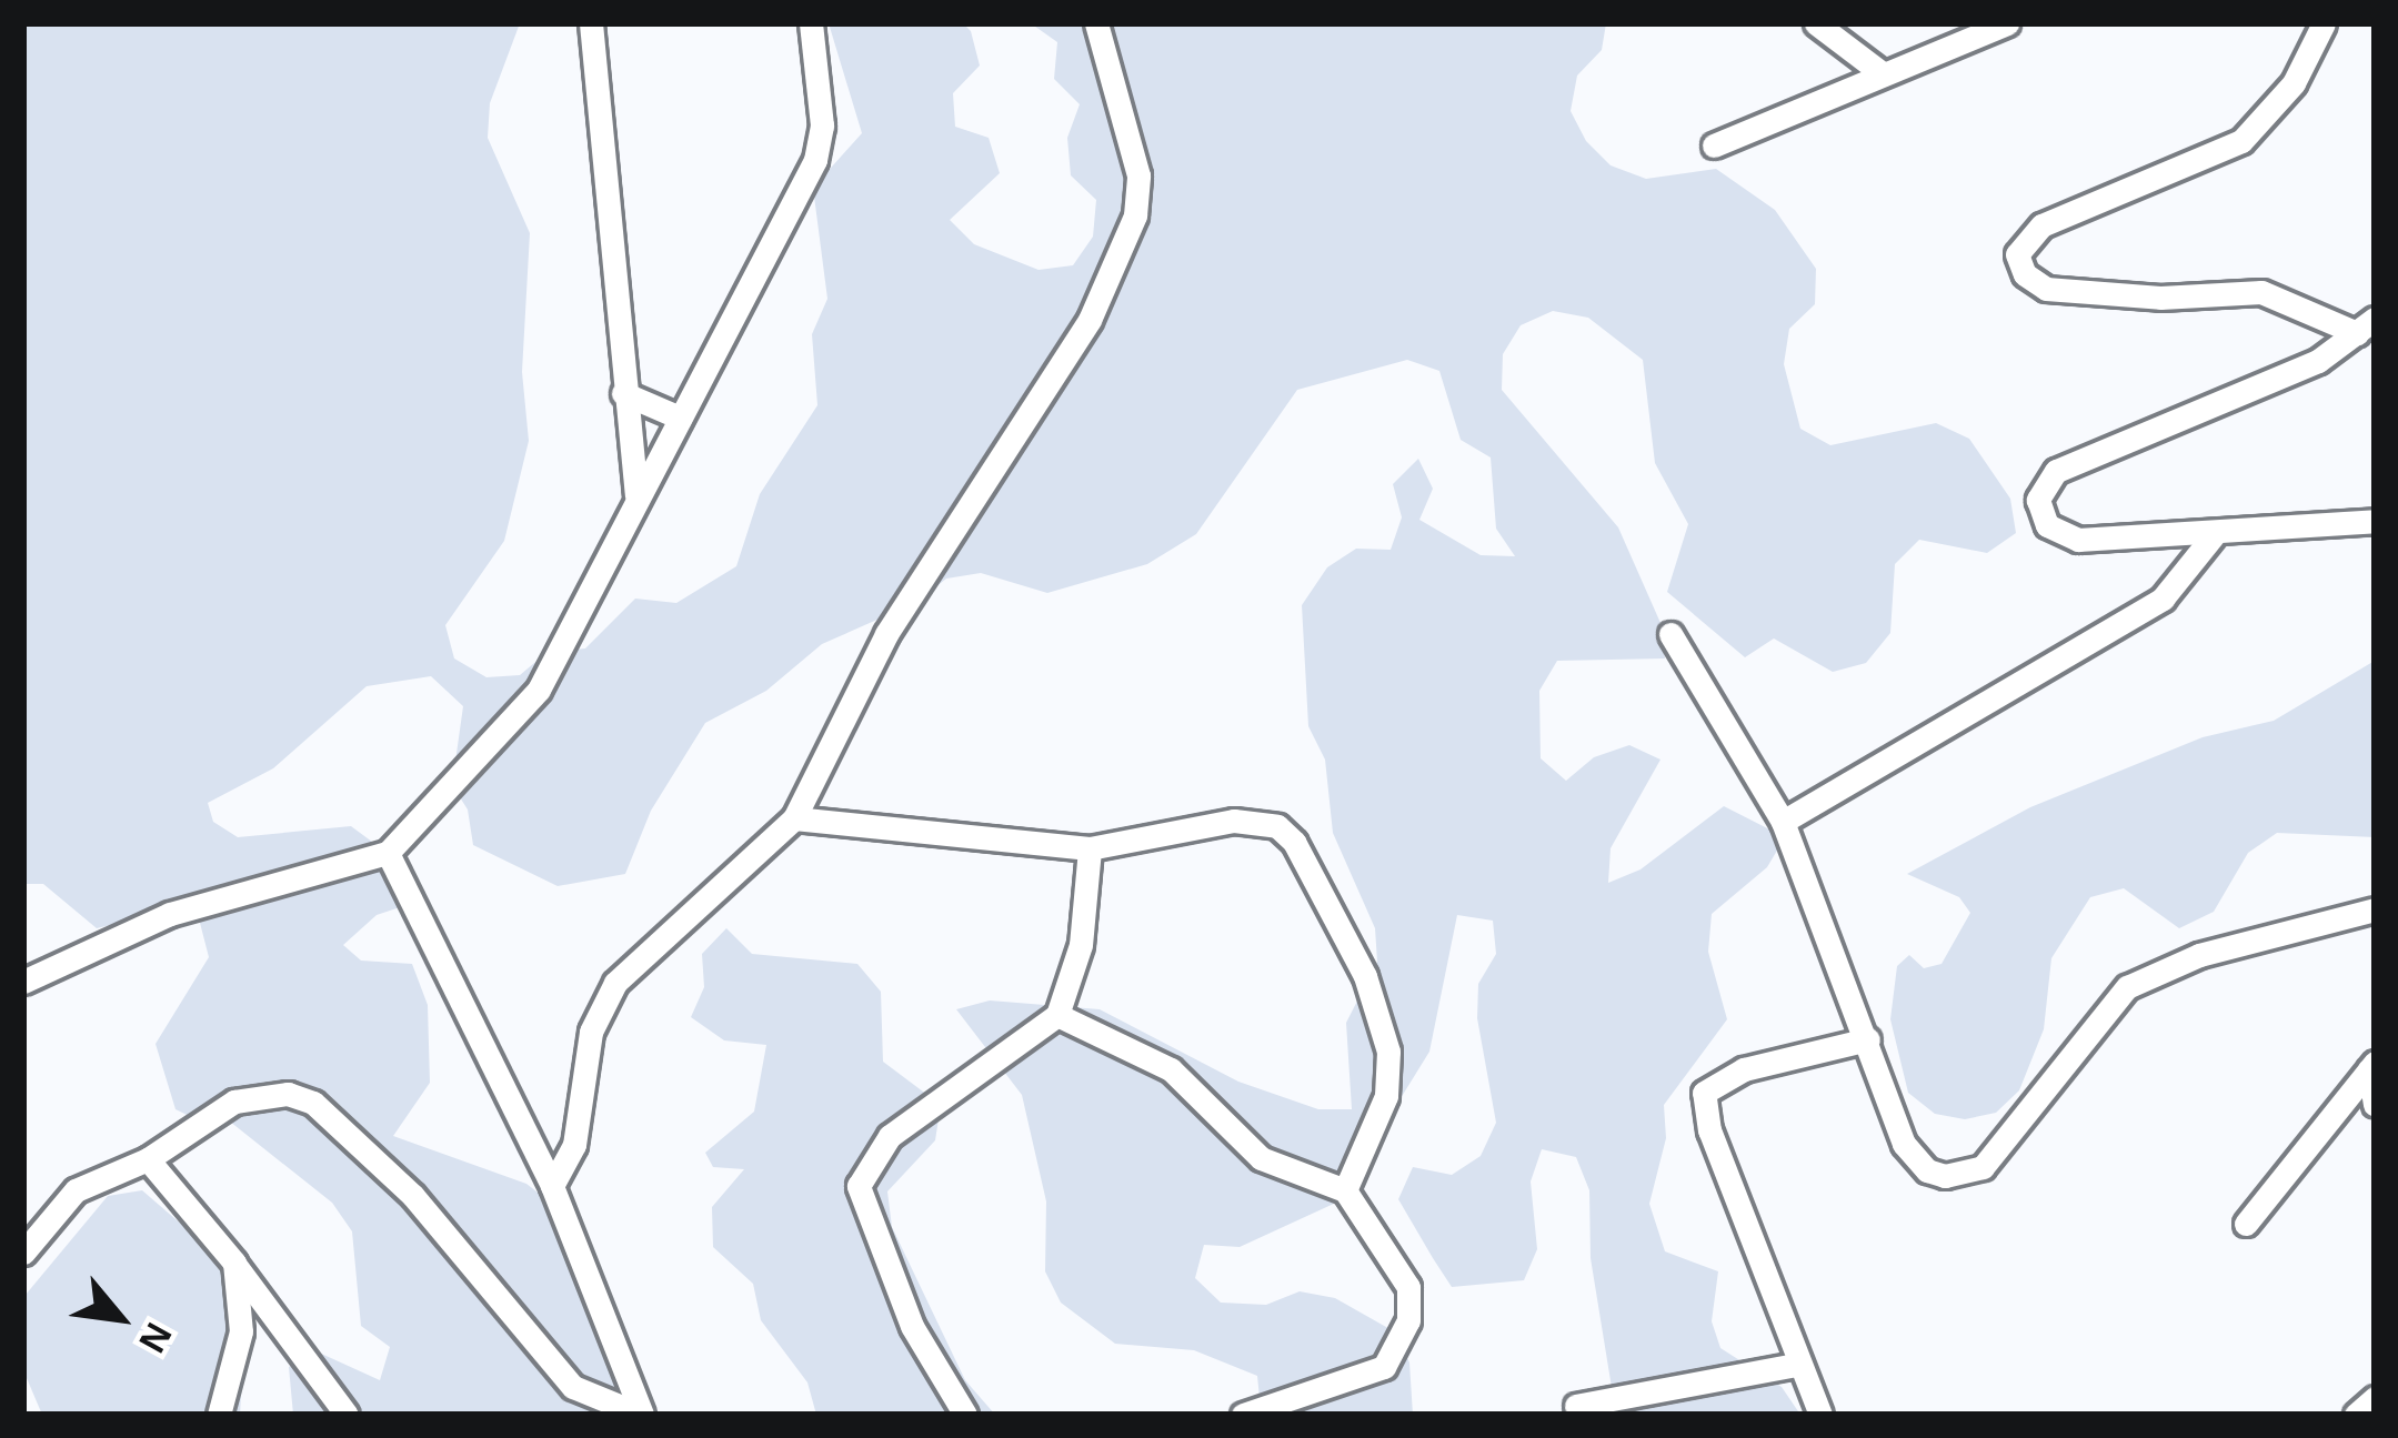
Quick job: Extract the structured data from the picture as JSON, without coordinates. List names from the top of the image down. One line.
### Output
{"north":"bottom right"}
